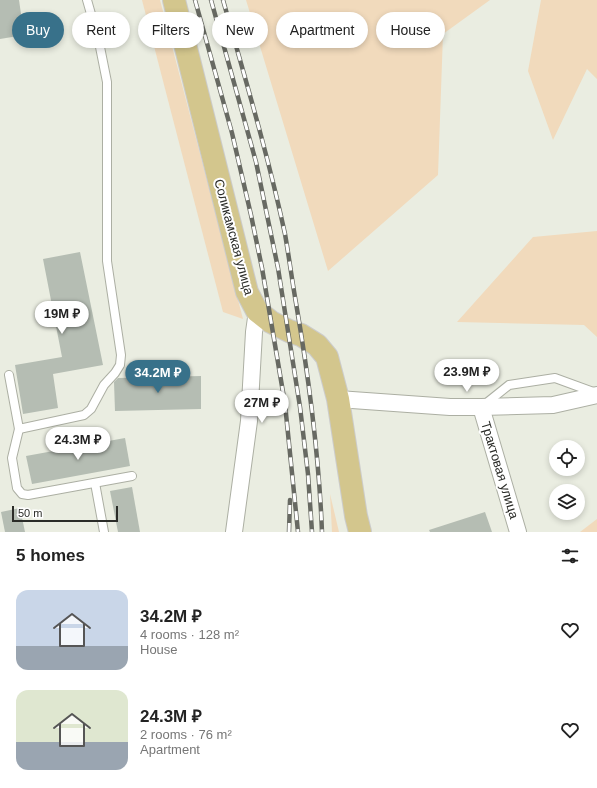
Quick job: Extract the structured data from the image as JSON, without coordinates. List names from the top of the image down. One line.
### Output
{"streets":{"main road":["Соликамская улица"],"street":["Трактовая улица"]},"scale_bar":"50 m","page":{"chip":["Buy","Rent","Filters","New","Apartment","House"],"price":["19M ₽","23.9M ₽","34.2M ₽","27M ₽","24.3M ₽"],"scale":"50 m","heading":"5 homes","list":[{"name":"34.2M ₽","note":"4 rooms · 128 m² · House"},{"name":"24.3M ₽","note":"2 rooms · 76 m² · Apartment"}]}}
